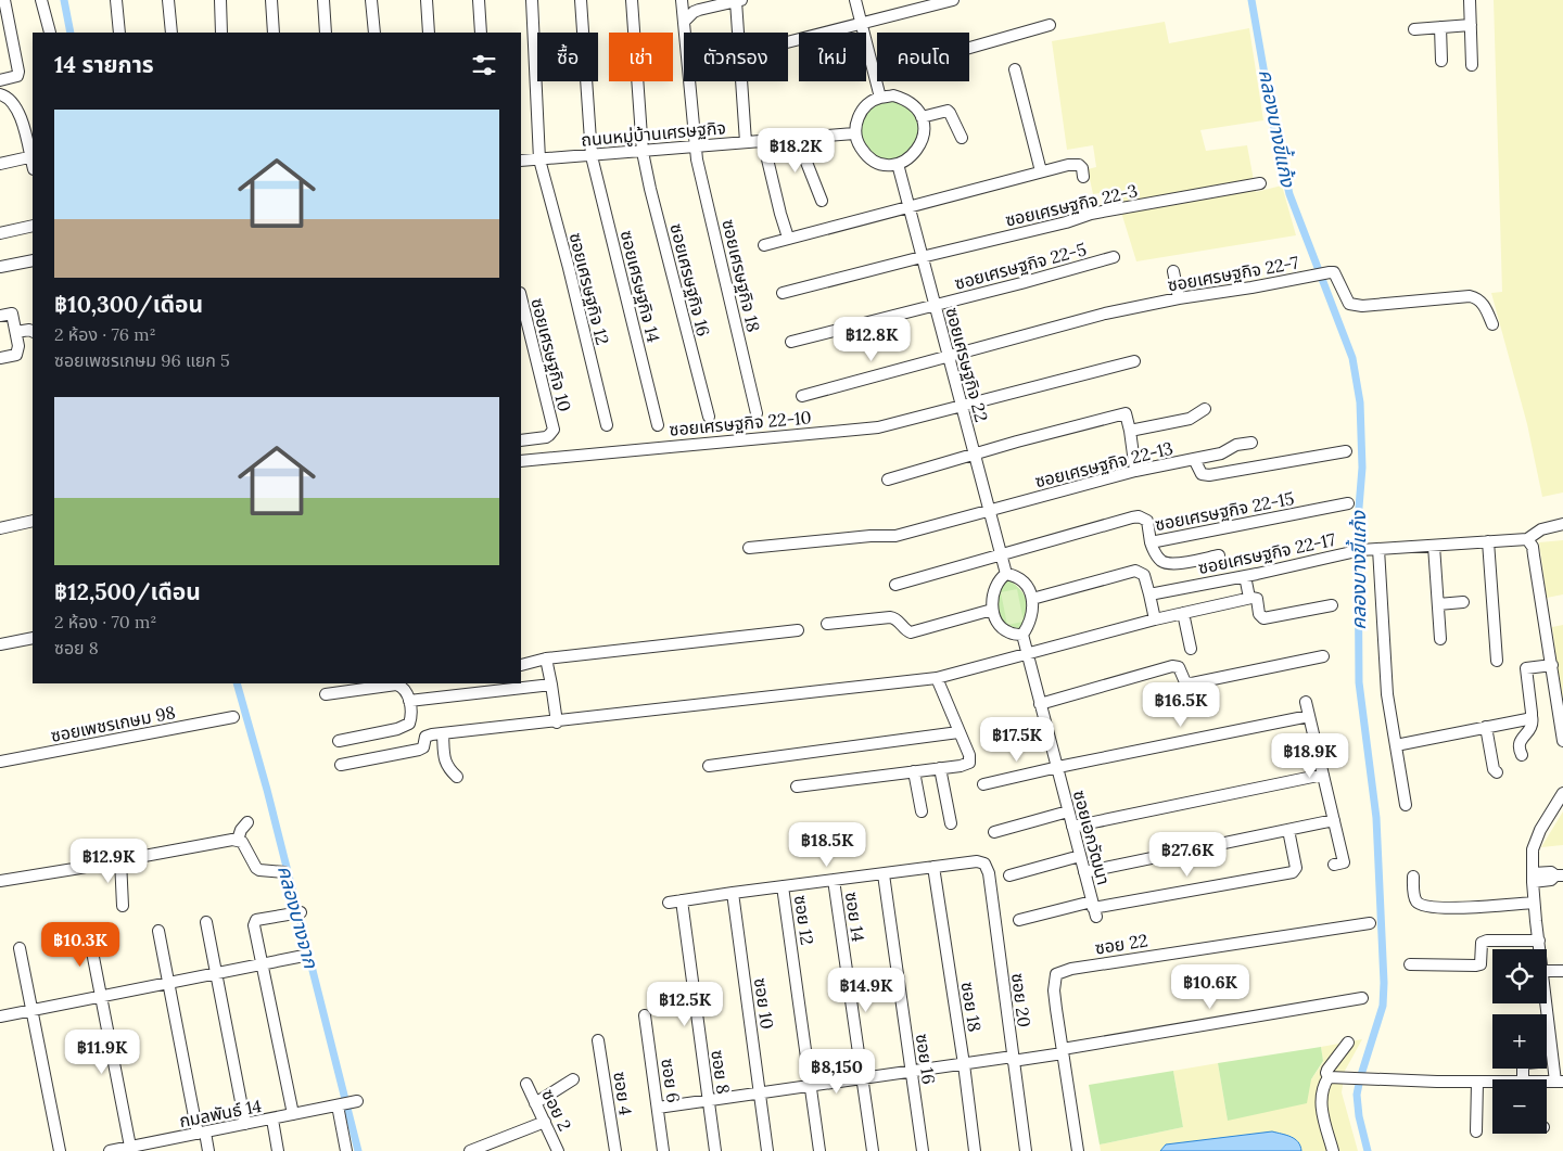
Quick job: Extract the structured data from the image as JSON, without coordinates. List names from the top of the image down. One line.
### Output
{"streets":{"street":["ถนนหมู่บ้านเศรษฐกิจ","ซอยเศรษฐกิจ 22-3","ซอยเศรษฐกิจ 22-5","ซอยเศรษฐกิจ 22-7","ซอยเศรษฐกิจ 18","ซอยเศรษฐกิจ 16","ซอยเศรษฐกิจ 14","ซอยเศรษฐกิจ 12","ซอยเศรษฐกิจ 10","ซอยเศรษฐกิจ 22","ซอยเศรษฐกิจ 22-10","ซอยเศรษฐกิจ 22-13","ซอยเศรษฐกิจ 22-15","ซอยเศรษฐกิจ 22-17","ซอยเพชรเกษม 98","ซอยเอกวัฒนา","ซอย 14","ซอย 12","ซอย 22","ซอย 20","ซอย 10","ซอย 18","ซอย 16","ซอย 8","ซอย 6","ซอย 4","ซอย 2","กมลพันธ์ 14"]},"crossings":[["ถนนหมู่บ้านเศรษฐกิจ","ซอยเศรษฐกิจ 18"],["ถนนหมู่บ้านเศรษฐกิจ","ซอยเศรษฐกิจ 16"],["ถนนหมู่บ้านเศรษฐกิจ","ซอยเศรษฐกิจ 14"],["ถนนหมู่บ้านเศรษฐกิจ","ซอยเศรษฐกิจ 12"],["ถนนหมู่บ้านเศรษฐกิจ","ซอยเศรษฐกิจ 22"],["ซอยเศรษฐกิจ 22-3","ซอยเศรษฐกิจ 22"],["ซอยเศรษฐกิจ 22-5","ซอยเศรษฐกิจ 22"],["ซอยเศรษฐกิจ 22-7","ซอยเศรษฐกิจ 22"],["ซอยเศรษฐกิจ 22","ซอยเศรษฐกิจ 22-10"],["ซอยเศรษฐกิจ 22","ซอยเศรษฐกิจ 22-13"],["ซอยเศรษฐกิจ 22","ซอยเศรษฐกิจ 22-15"],["ซอย 20","ซอย 18"]],"water":["คลองบางขี้แก้ง","คลองบางจาก"],"page":{"chip":["ซื้อ","เช่า","ตัวกรอง","ใหม่","คอนโด"],"heading":"14 รายการ","list":[{"name":"฿10,300/เดือน","note":"2 ห้อง · 76 m² · ซอยเพชรเกษม 96 แยก 5"},{"name":"฿12,500/เดือน","note":"2 ห้อง · 70 m² · ซอย 8"}],"price":["฿18.2K","฿12.8K","฿16.5K","฿17.5K","฿18.9K","฿18.5K","฿27.6K","฿12.9K","฿10.3K","฿10.6K","฿14.9K","฿12.5K","฿11.9K","฿8,150"],"map_buttons":["+","−"]}}
